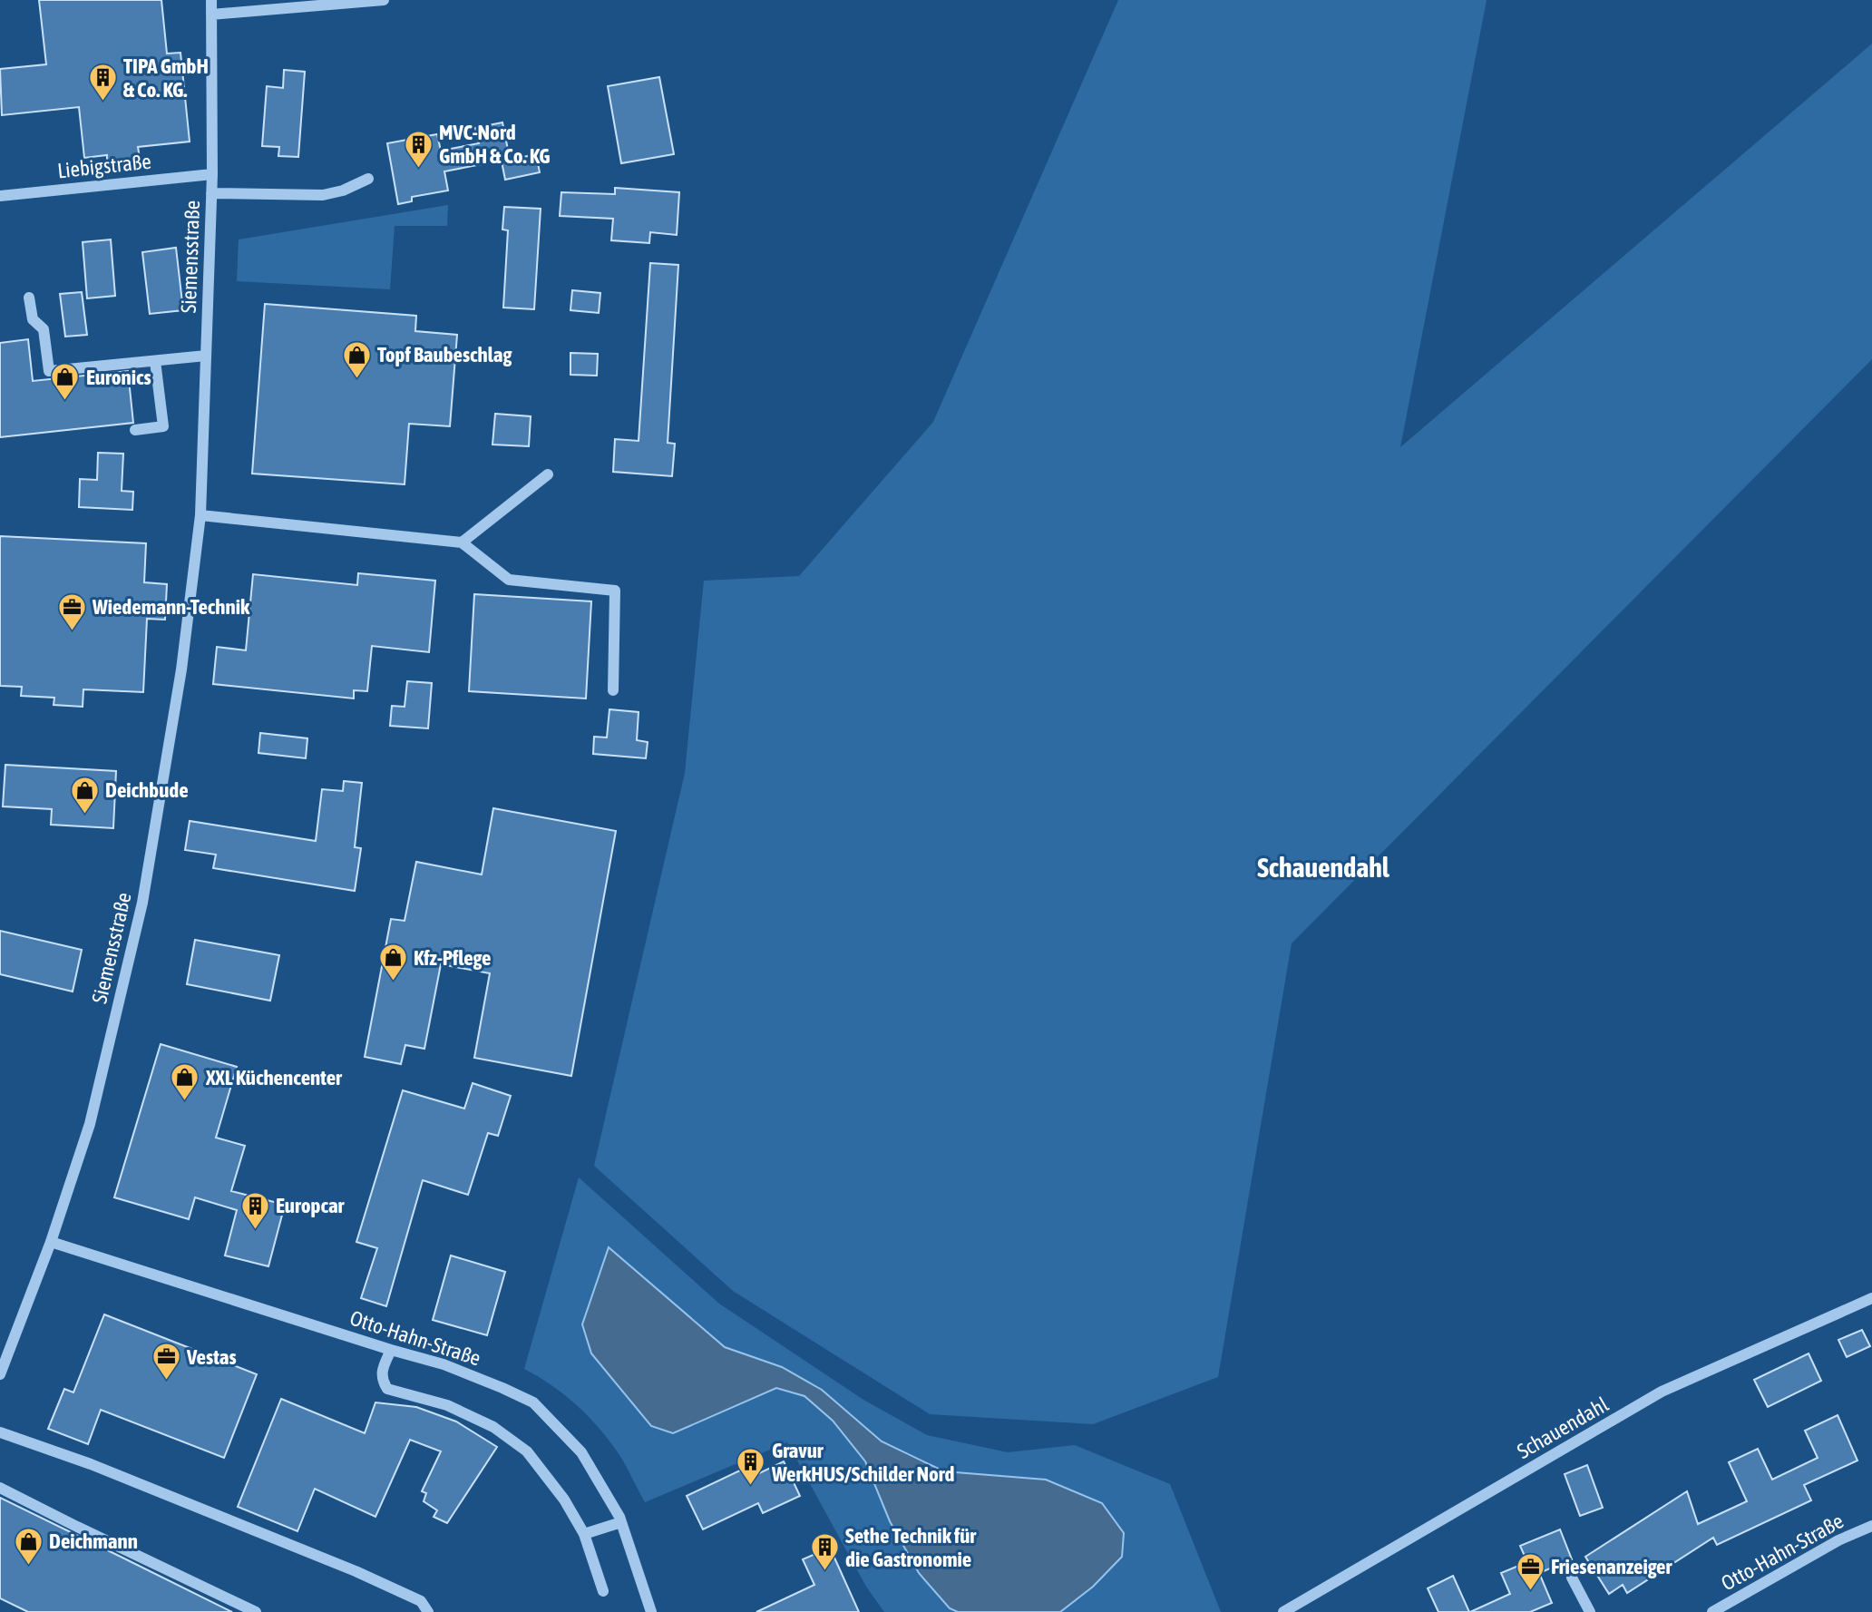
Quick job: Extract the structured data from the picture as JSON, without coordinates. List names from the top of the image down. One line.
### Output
{"streets":{"street":["Liebigstraße","Siemensstraße","Otto-Hahn-Straße","Schauendahl"]},"crossings":[["Liebigstraße","Siemensstraße"],["Siemensstraße","Otto-Hahn-Straße"]],"districts":["Schauendahl"],"places":{"building":["TIPA GmbH & Co. KG.","MVC-Nord GmbH & Co. KG","Europcar","Gravur WerkHUS/Schilder Nord","Sethe Technik für die Gastronomie"],"shop":["Topf Baubeschlag","Euronics","Deichbude","Kfz-Pflege","XXL Küchencenter","Deichmann"],"office":["Wiedemann-Technik","Vestas","Friesenanzeiger"]}}
